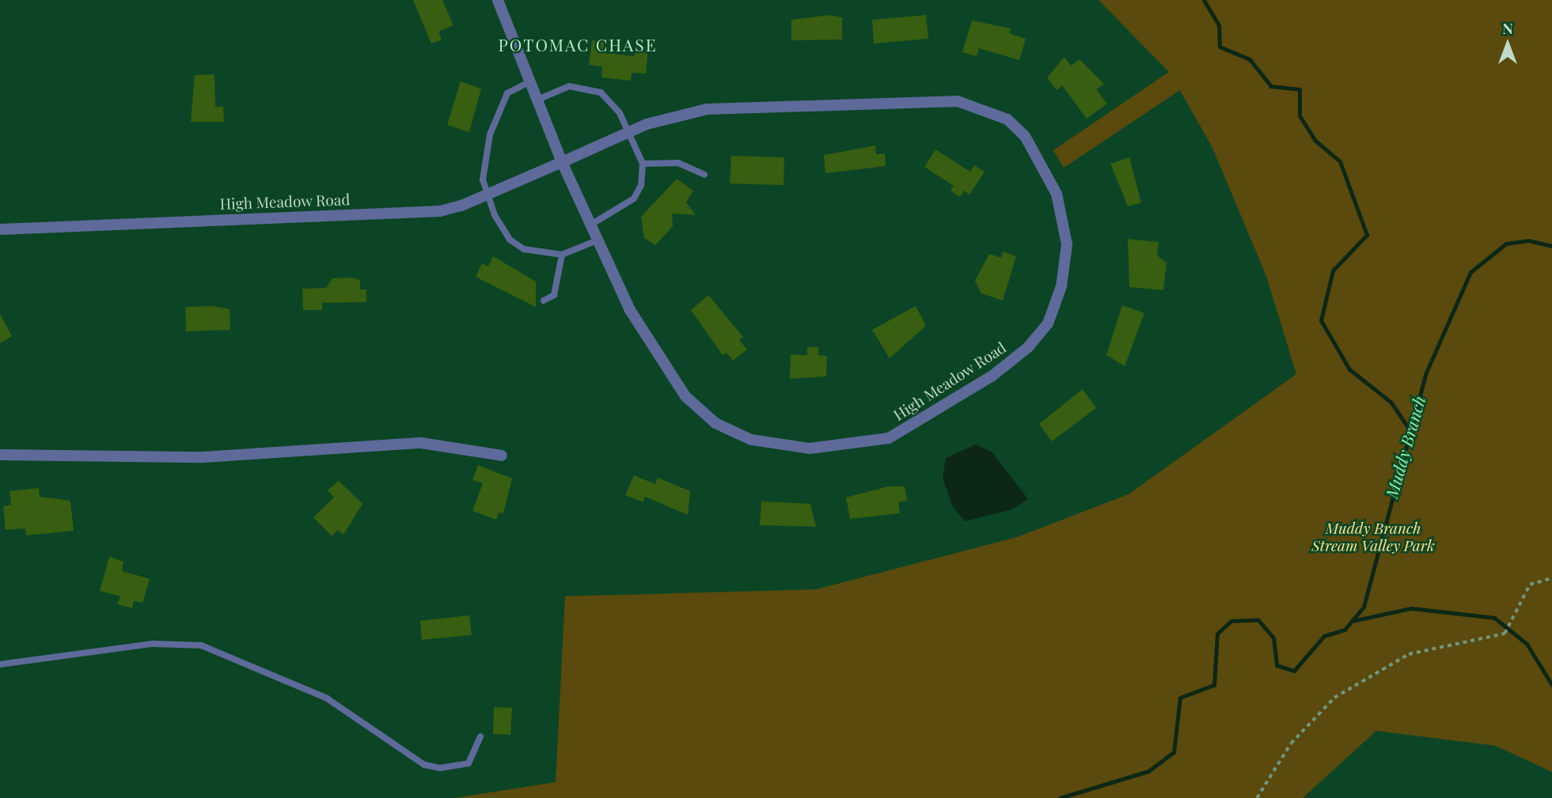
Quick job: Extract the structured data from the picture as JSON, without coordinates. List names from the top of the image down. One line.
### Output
{"streets":{"street":["High Meadow Road"]},"districts":["POTOMAC CHASE"],"water":["Muddy Branch"],"parks":["Muddy Branch Stream Valley Park"],"north":"top"}
